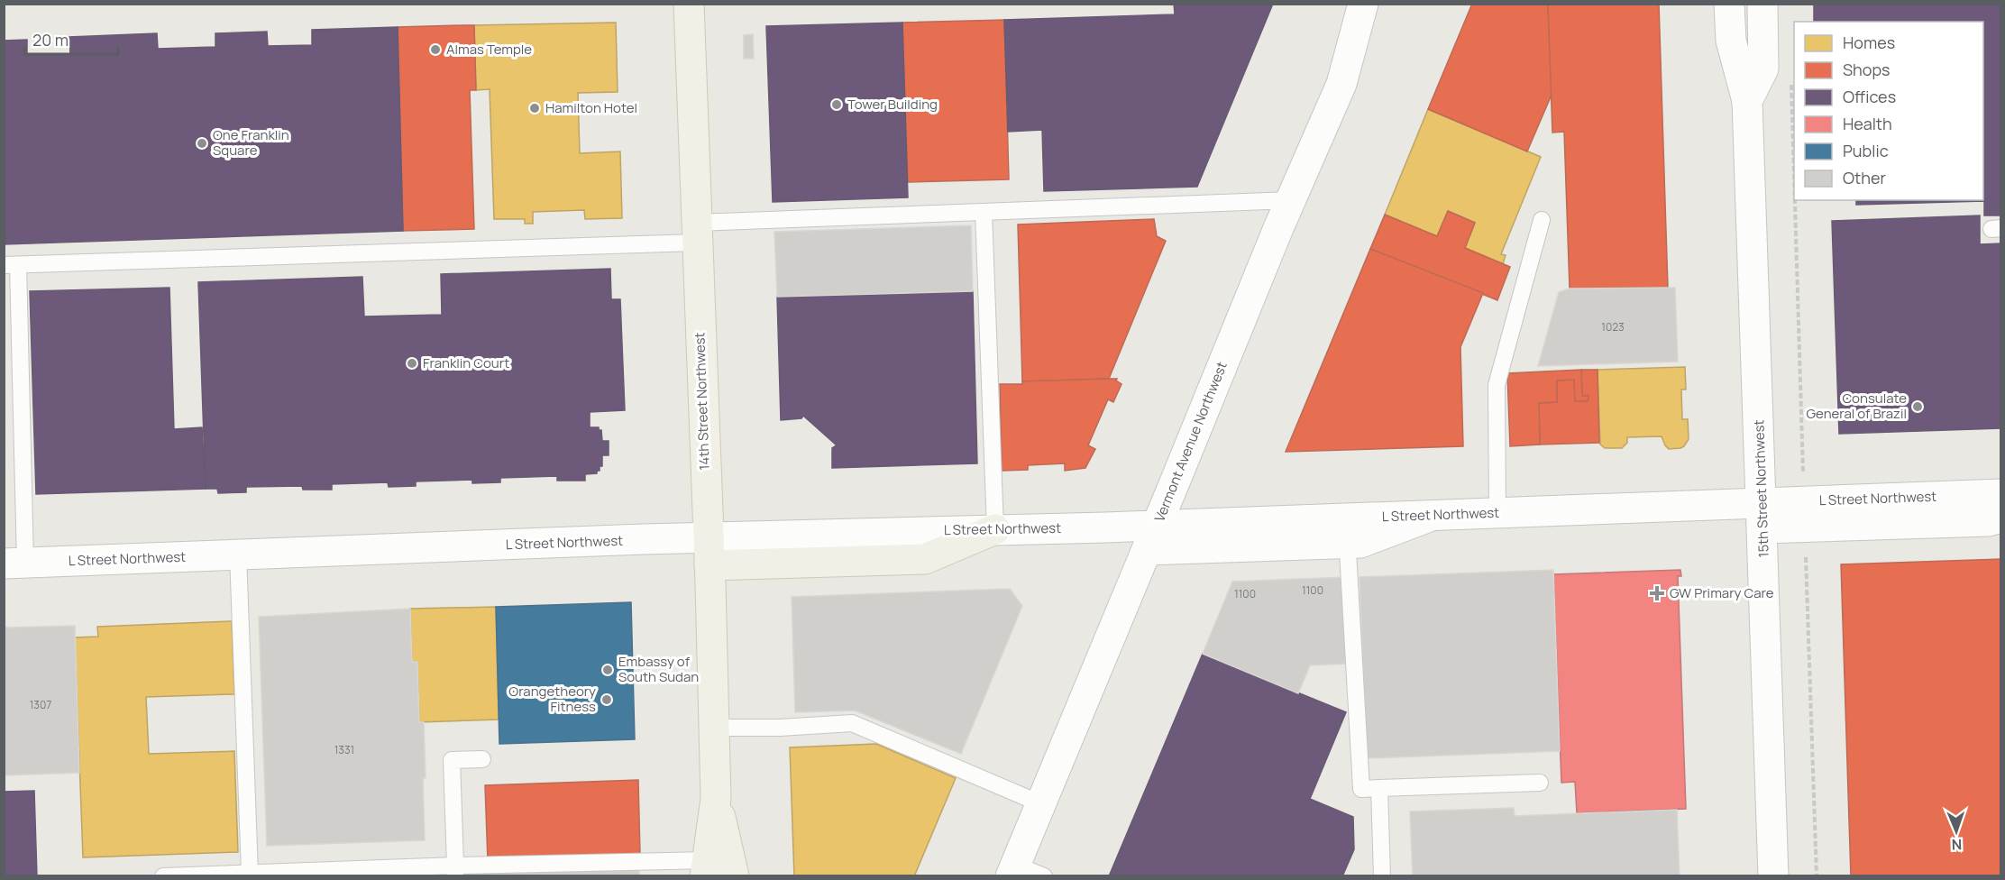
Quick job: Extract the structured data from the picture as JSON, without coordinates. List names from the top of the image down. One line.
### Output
{"streets":{"main road":["14th Street Northwest","Vermont Avenue Northwest","15th Street Northwest","L Street Northwest"]},"crossings":[["14th Street Northwest","L Street Northwest"],["Vermont Avenue Northwest","L Street Northwest"],["15th Street Northwest","L Street Northwest"]],"places":{"other":["Almas Temple","Tower Building","Hamilton Hotel","One Franklin Square","Franklin Court","Consulate General of Brazil","Embassy of South Sudan","Orangetheory Fitness"],"health":["GW Primary Care"]},"house_numbers":["1023","1100","1100","1307","1331"],"legend":["Homes","Shops","Offices","Health","Public","Other"],"scale_bar":"20 m","north":"bottom"}
